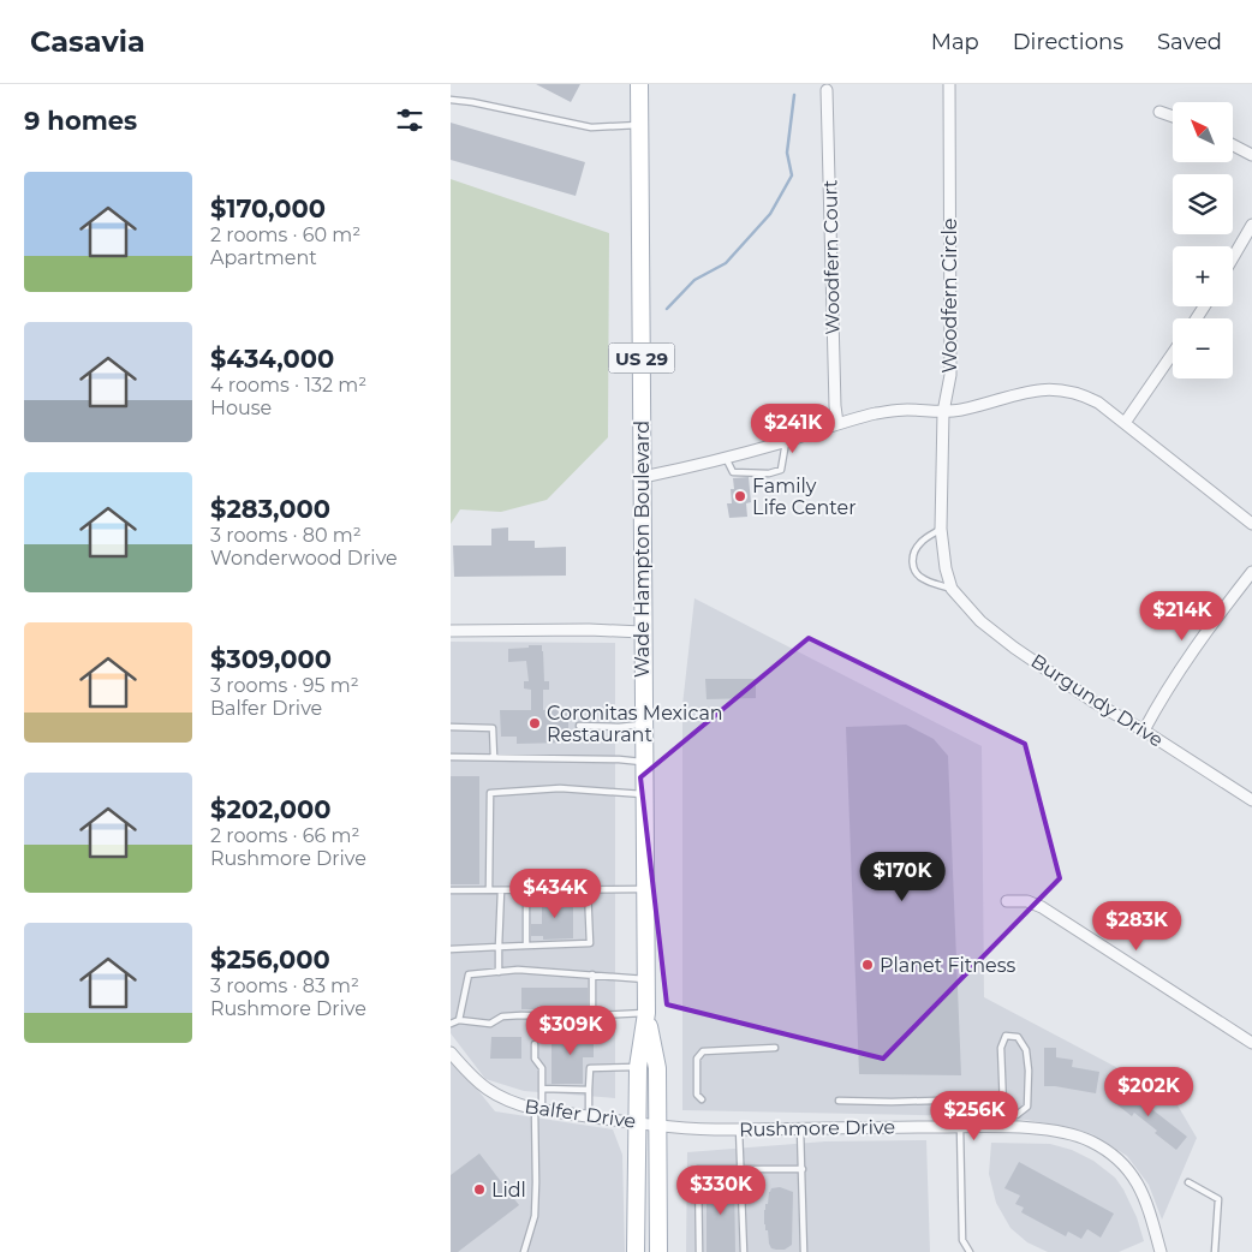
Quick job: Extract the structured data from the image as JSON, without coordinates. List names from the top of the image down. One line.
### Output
{"streets":{"main road":["US 29","Wade Hampton Boulevard"],"street":["Woodfern Court","Woodfern Circle","Burgundy Drive","Balfer Drive","Rushmore Drive"]},"crossings":[["Woodfern Circle","Burgundy Drive"],["Wade Hampton Boulevard","Balfer Drive"],["Wade Hampton Boulevard","Rushmore Drive"],["Balfer Drive","Rushmore Drive"]],"places":["Family Life Center","Coronitas Mexican Restaurant","Planet Fitness","Lidl"],"north":"top left","page":{"header":"Casavia","nav":["Map","Directions","Saved"],"heading":"9 homes","map_buttons":["+","−"],"list":[{"name":"$170,000","note":"2 rooms · 60 m² · Apartment"},{"name":"$434,000","note":"4 rooms · 132 m² · House"},{"name":"$283,000","note":"3 rooms · 80 m² · Wonderwood Drive"},{"name":"$309,000","note":"3 rooms · 95 m² · Balfer Drive"},{"name":"$202,000","note":"2 rooms · 66 m² · Rushmore Drive"},{"name":"$256,000","note":"3 rooms · 83 m² · Rushmore Drive"}],"price":["$241K","$214K","$170K","$434K","$283K","$309K","$202K","$256K","$330K"]}}
